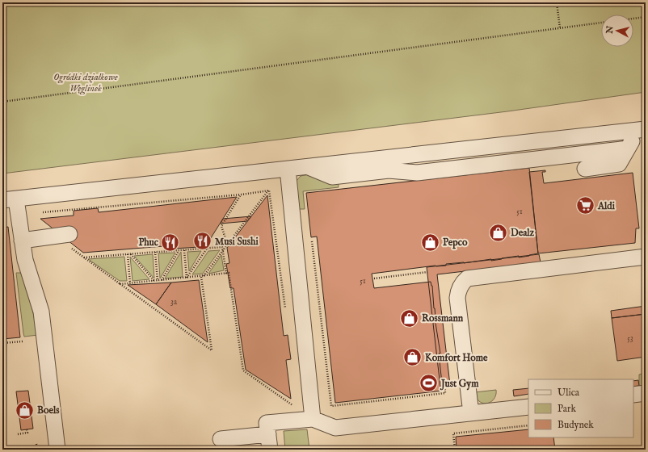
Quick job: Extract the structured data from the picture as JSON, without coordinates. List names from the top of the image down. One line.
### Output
{"parks":["Ogródki działkowe Węglinek"],"places":{"supermarket":["Aldi"],"shop":["Dealz","Pepco","Rossmann","Komfort Home","Boels"],"restaurant":["Musi Sushi","Phuc"],"sports":["Just Gym"]},"house_numbers":["51","51","3a","53"],"legend":["Ulica","Park","Budynek"],"north":"left"}
